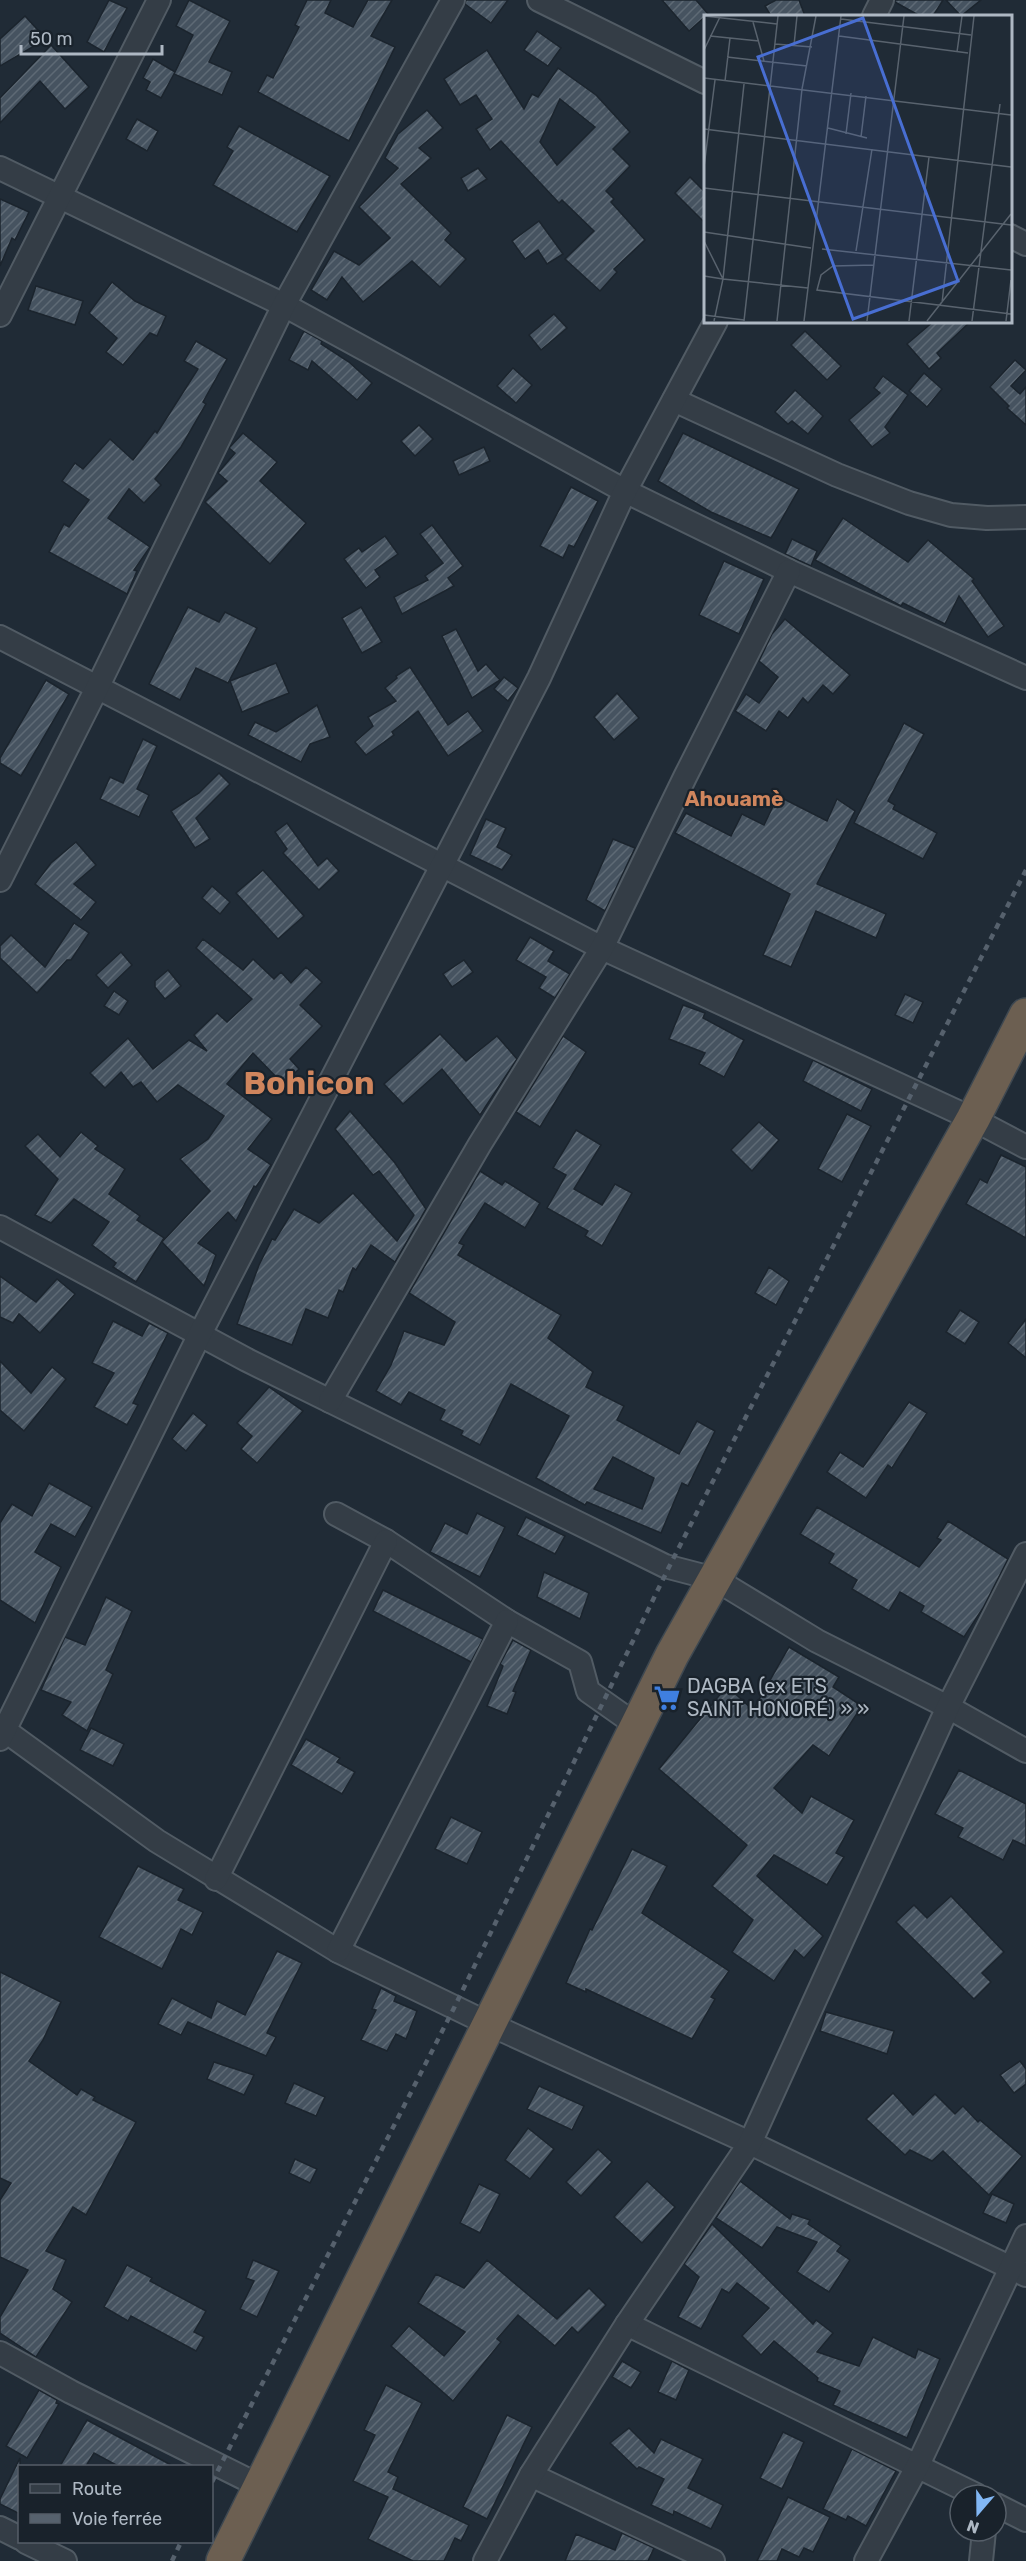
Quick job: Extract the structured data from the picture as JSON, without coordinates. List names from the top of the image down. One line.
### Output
{"districts":["Ahouamè","Bohicon"],"places":{"supermarket":["DAGBA (ex ETS SAINT HONORÉ) » »"]},"legend":["Route","Voie ferrée"],"scale_bar":"50 m","north":"bottom"}
